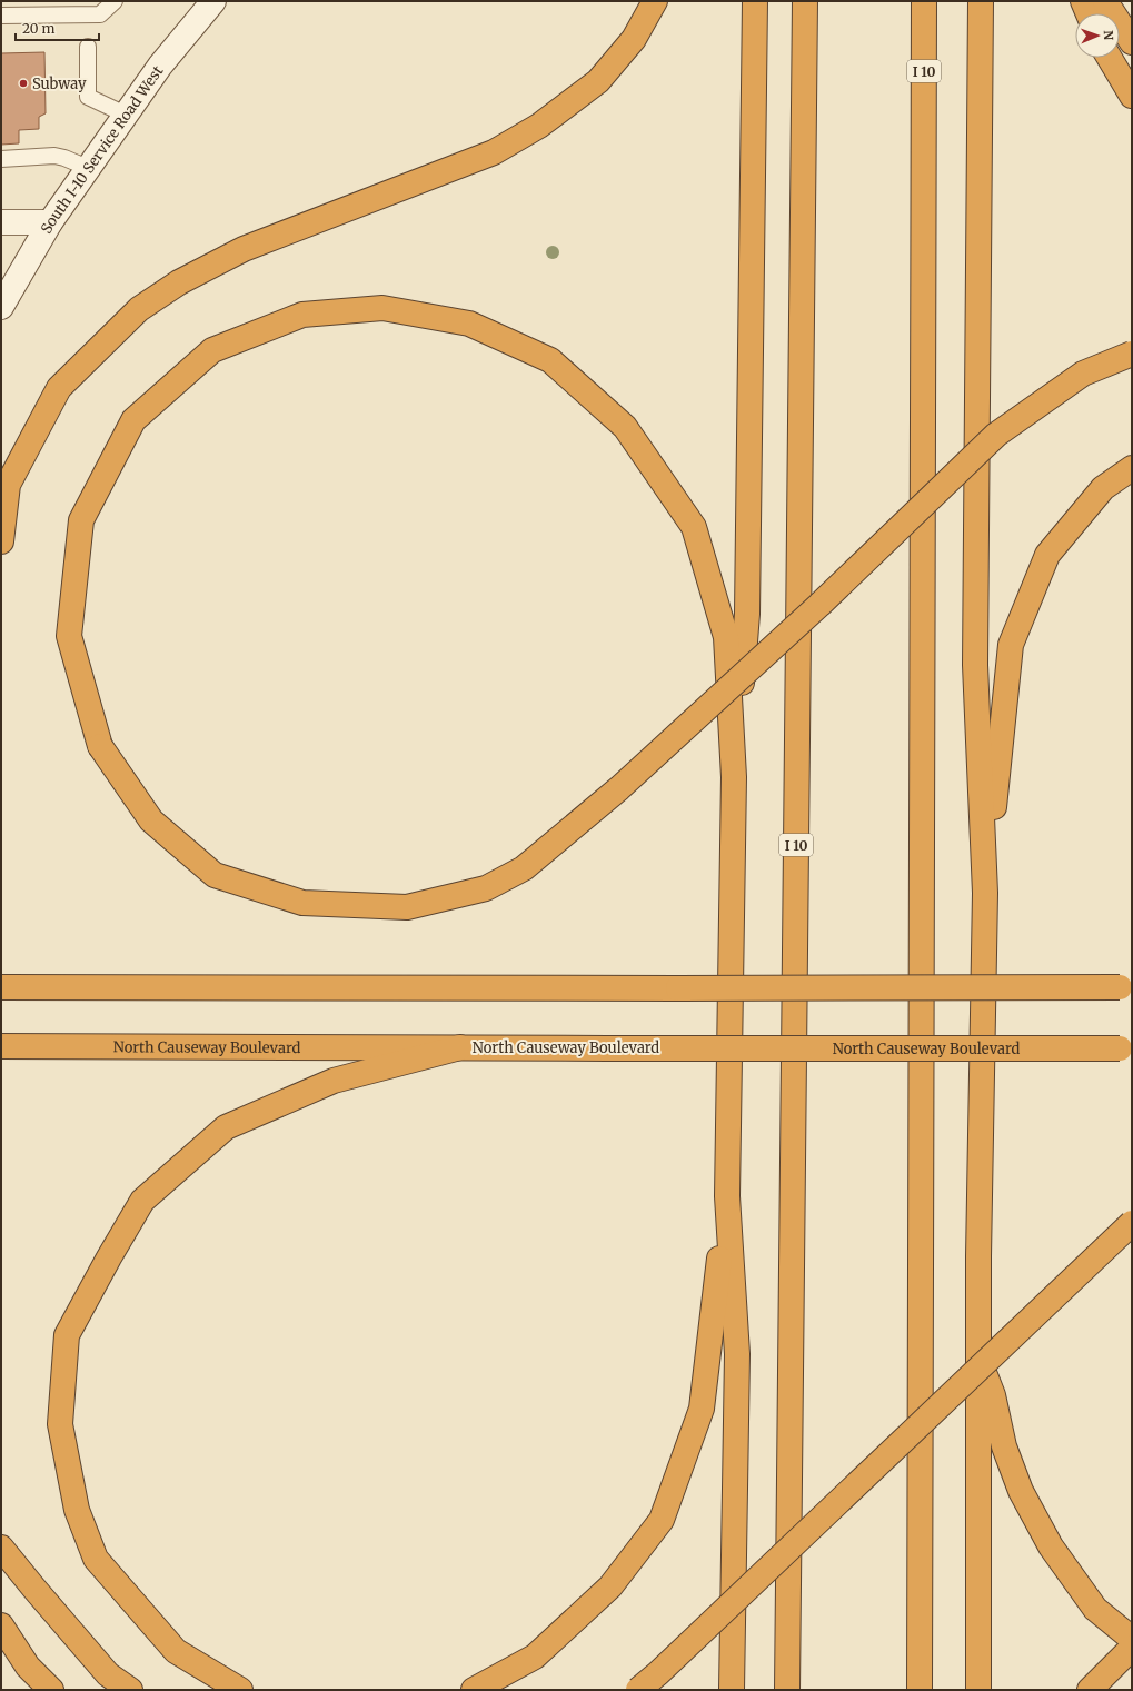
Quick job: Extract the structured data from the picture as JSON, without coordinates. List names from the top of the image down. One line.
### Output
{"streets":{"highway":["I 10","North Causeway Boulevard"],"street":["South I-10 Service Road West"]},"places":["Subway"],"scale_bar":"20 m","north":"right"}
